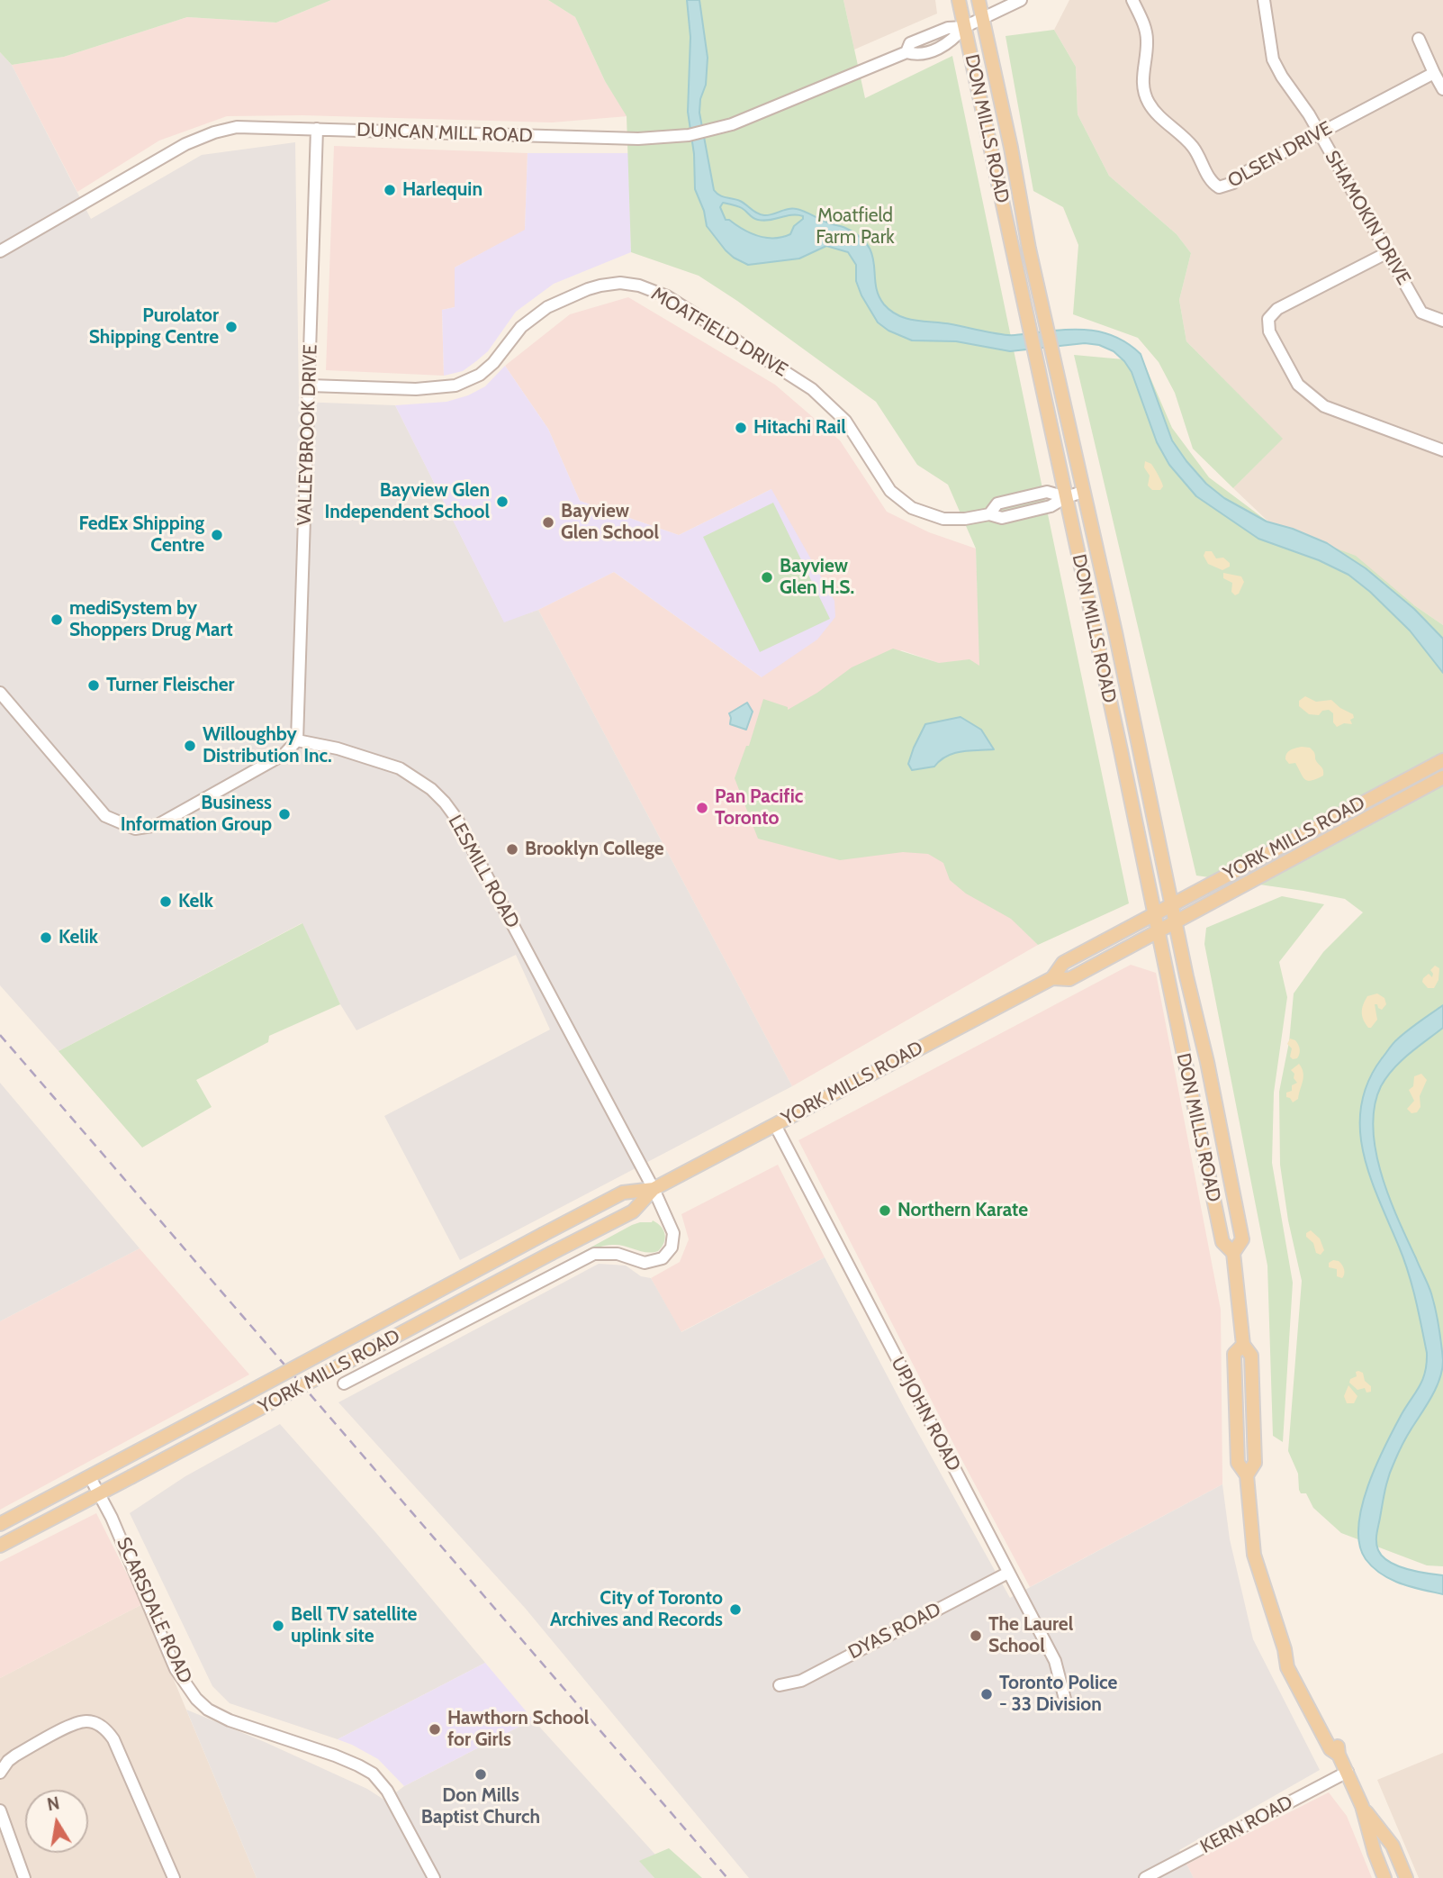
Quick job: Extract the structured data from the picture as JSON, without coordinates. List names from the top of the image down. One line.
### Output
{"streets":{"main road":["DON MILLS ROAD","YORK MILLS ROAD"],"street":["DUNCAN MILL ROAD","OLSEN DRIVE","SHAMOKIN DRIVE","MOATFIELD DRIVE","VALLEYBROOK DRIVE","LESMILL ROAD","UPJOHN ROAD","SCARSDALE ROAD","DYAS ROAD","KERN ROAD"]},"crossings":[["DON MILLS ROAD","DUNCAN MILL ROAD"],["DON MILLS ROAD","MOATFIELD DRIVE"],["DON MILLS ROAD","YORK MILLS ROAD"],["DON MILLS ROAD","KERN ROAD"],["DUNCAN MILL ROAD","VALLEYBROOK DRIVE"],["OLSEN DRIVE","SHAMOKIN DRIVE"],["MOATFIELD DRIVE","VALLEYBROOK DRIVE"],["VALLEYBROOK DRIVE","LESMILL ROAD"],["YORK MILLS ROAD","LESMILL ROAD"],["YORK MILLS ROAD","UPJOHN ROAD"],["YORK MILLS ROAD","SCARSDALE ROAD"],["UPJOHN ROAD","DYAS ROAD"]],"parks":["Moatfield Farm Park"],"places":["Harlequin","Purolator Shipping Centre","Hitachi Rail","Bayview Glen Independent School","Bayview Glen School","FedEx Shipping Centre","Bayview Glen H.S.","mediSystem by Shoppers Drug Mart","Turner Fleischer","Willoughby Distribution Inc.","Pan Pacific Toronto","Business Information Group","Brooklyn College","Kelk","Kelik","Northern Karate","City of Toronto Archives and Records","Bell TV satellite uplink site","The Laurel School","Toronto Police - 33 Division","Hawthorn School for Girls","Don Mills Baptist Church"],"north":"top"}
